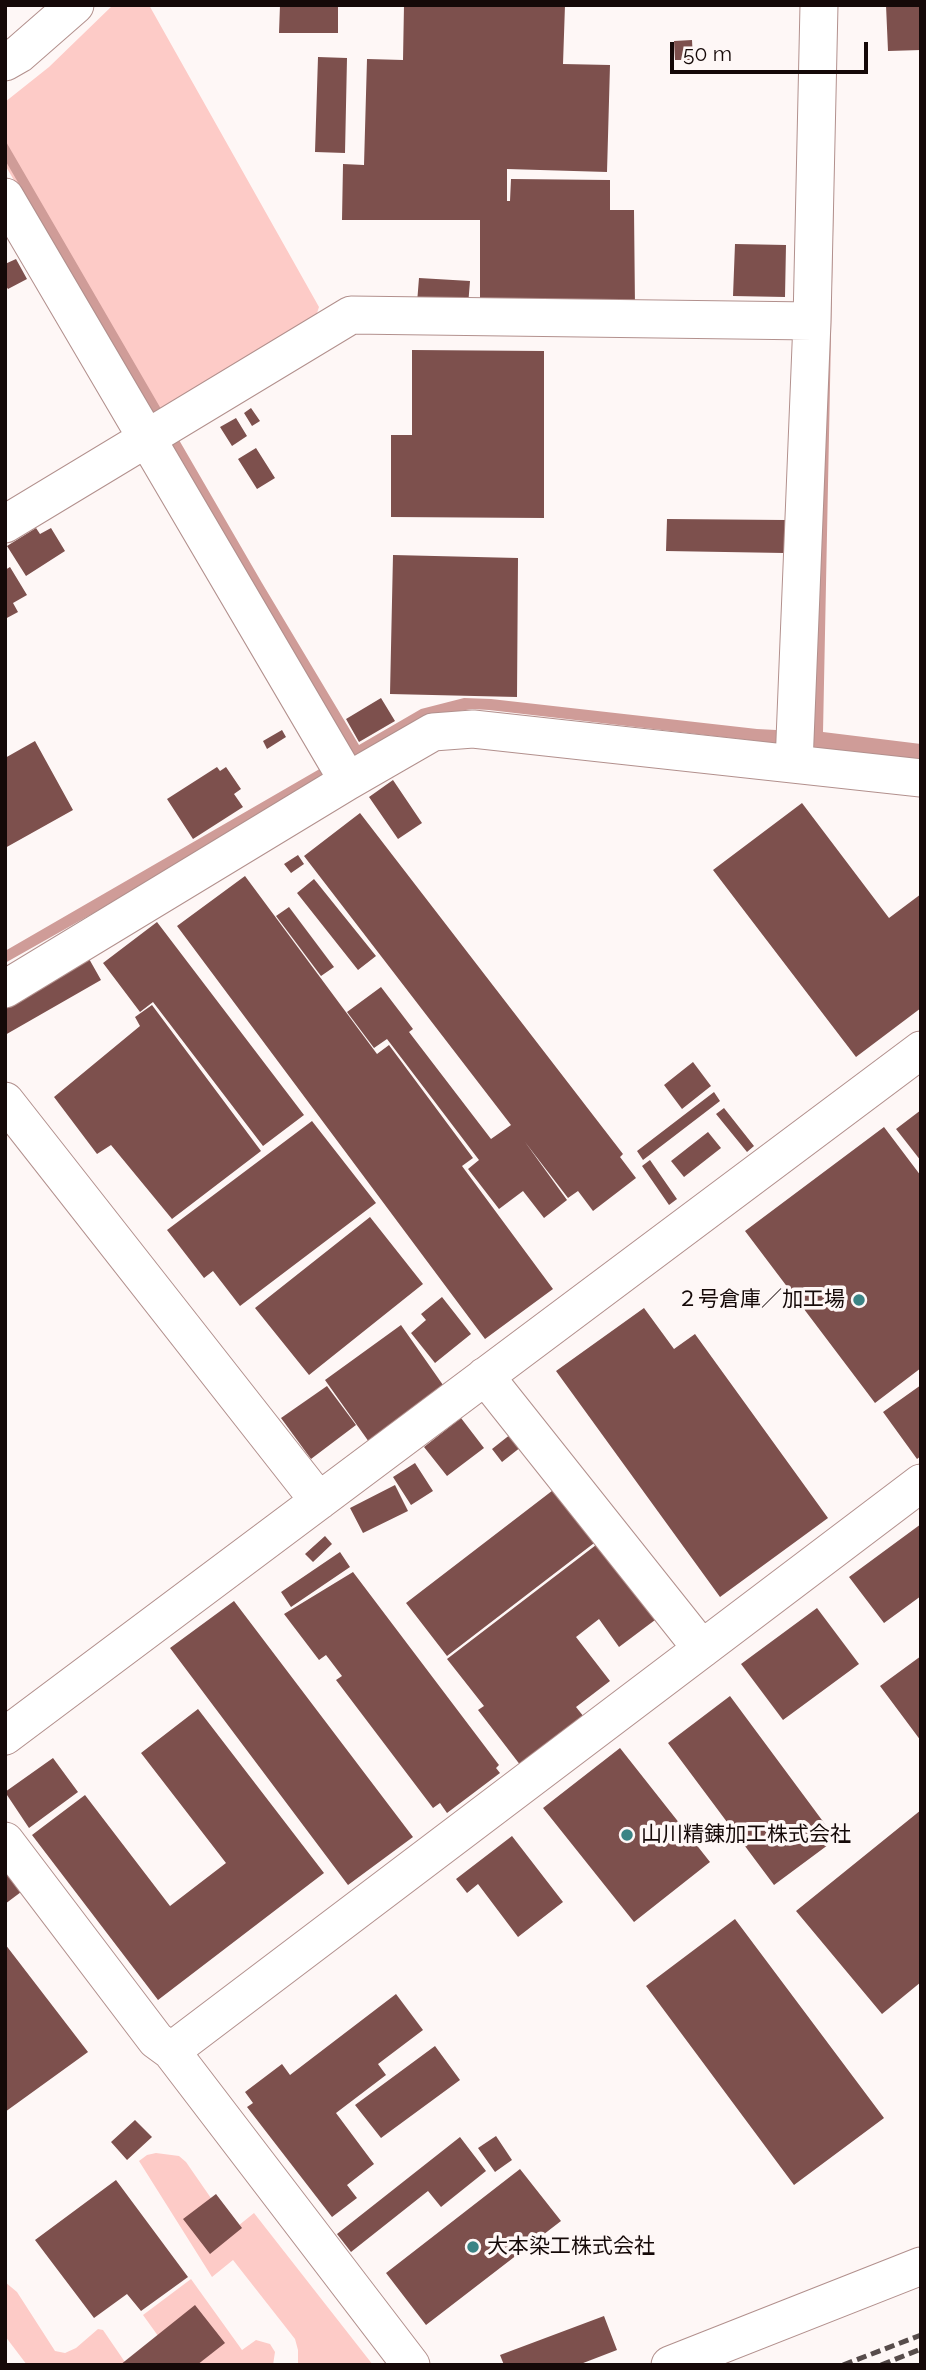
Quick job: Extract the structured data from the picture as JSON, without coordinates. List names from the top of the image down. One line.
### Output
{"places":["２号倉庫／加工場","山川精錬加工株式会社","大本染工株式会社"],"scale_bar":"50 m"}
